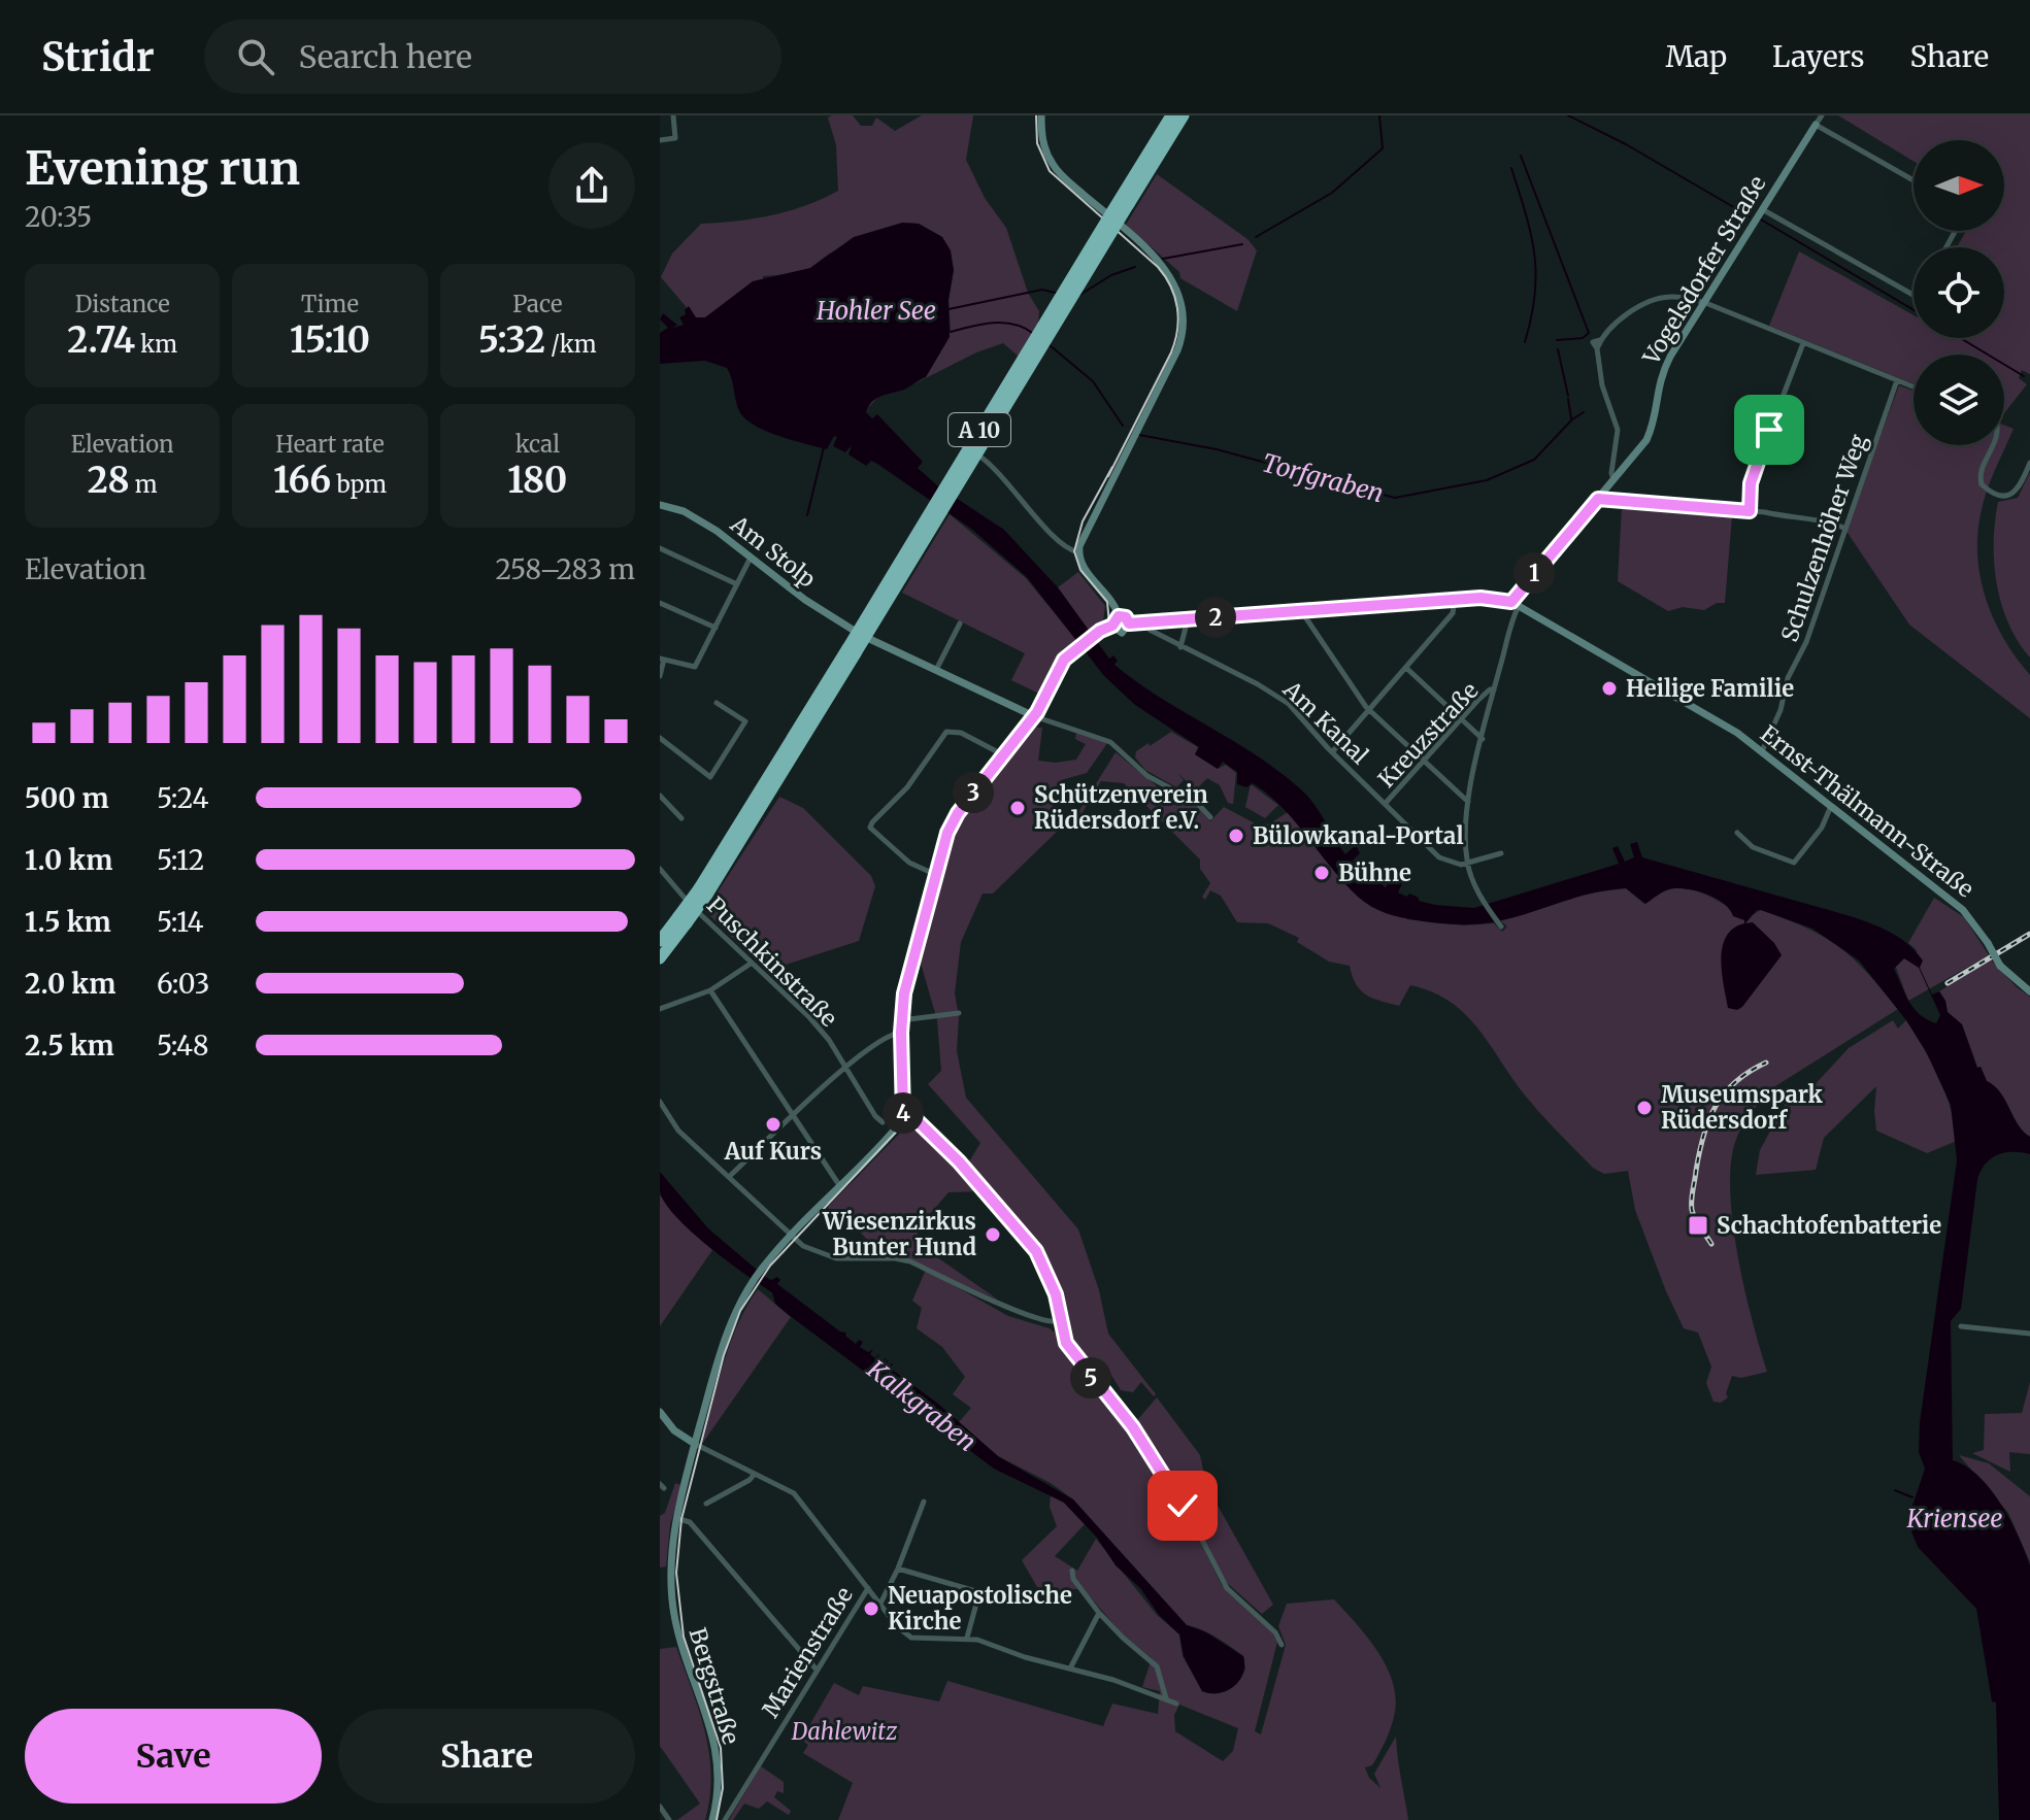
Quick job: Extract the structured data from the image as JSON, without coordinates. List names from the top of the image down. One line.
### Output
{"streets":{"highway":["A 10"],"main road":["Vogelsdorfer Straße","Am Stolp","Ernst-Thälmann-Straße","Bergstraße"],"street":["Schulzenhöher Weg","Am Kanal","Kreuzstraße","Puschkinstraße","Marienstraße"]},"crossings":[["Vogelsdorfer Straße","Am Kanal"],["Vogelsdorfer Straße","Kreuzstraße"],["Vogelsdorfer Straße","Ernst-Thälmann-Straße"],["Schulzenhöher Weg","Ernst-Thälmann-Straße"],["Am Kanal","Kreuzstraße"],["Am Kanal","Ernst-Thälmann-Straße"]],"water":["Hohler See","Torfgraben","Kalkgraben","Kriensee"],"parks":["Dahlewitz"],"places":{"other":["Heilige Familie","Schützenverein Rüdersdorf e.V.","Bülowkanal-Portal","Bühne","Museumspark Rüdersdorf","Auf Kurs","Wiesenzirkus Bunter Hund","Neuapostolische Kirche"],"transit":["Schachtofenbatterie"]},"north":"right","page":{"header":"Stridr","search":"Search here","nav":["Map","Layers","Share"],"heading":["Evening run","20:35"],"stats":[["Distance","2.74 km"],["Time","15:10"],["Pace","5:32 /km"],["Elevation","28 m"],["Heart rate","166 bpm"],["kcal","180"]],"chart":["Elevation","258–283 m"],"pins":["1","2","3","4","5"],"list":[{"name":"500 m","note":"5:24"},{"name":"1.0 km","note":"5:12"},{"name":"1.5 km","note":"5:14"},{"name":"2.0 km","note":"6:03"},{"name":"2.5 km","note":"5:48"}],"buttons":["Save","Share"]}}
